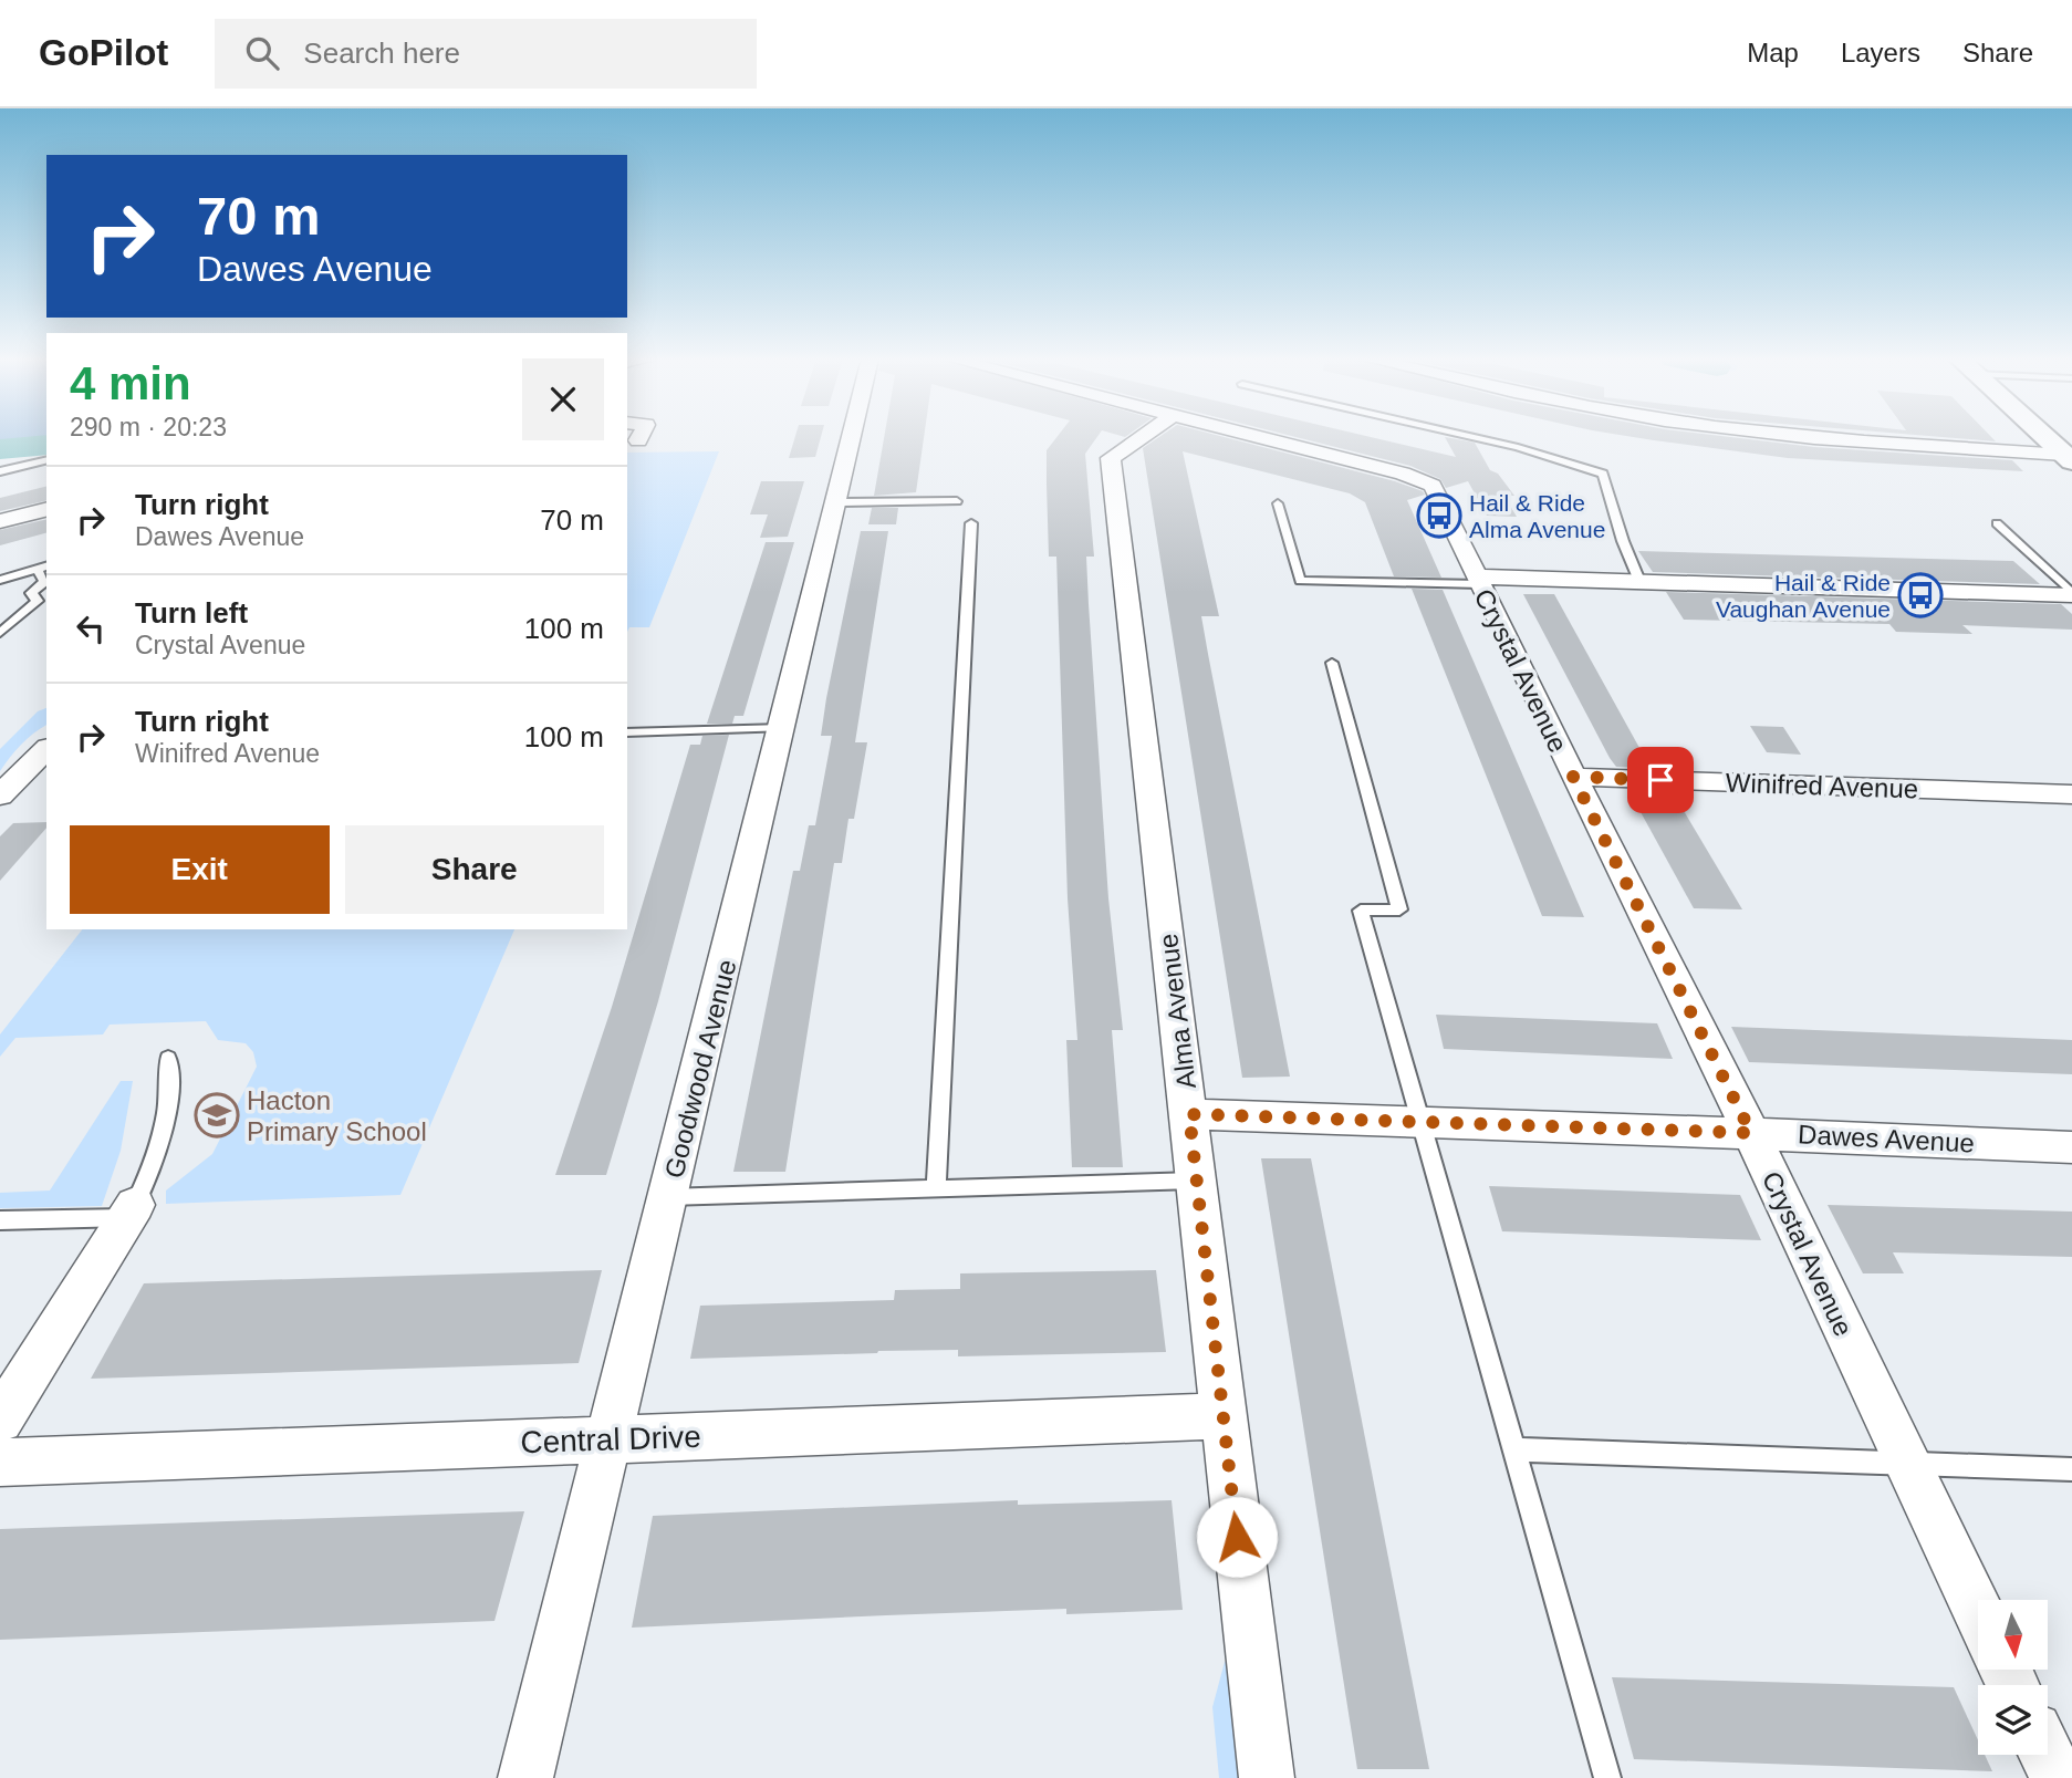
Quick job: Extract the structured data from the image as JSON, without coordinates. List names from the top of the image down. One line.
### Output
{"streets":{"street":["Crystal Avenue","Winifred Avenue","Alma Avenue","Goodwood Avenue","Dawes Avenue","Central Drive"]},"crossings":[["Crystal Avenue","Winifred Avenue"],["Crystal Avenue","Dawes Avenue"],["Alma Avenue","Dawes Avenue"],["Alma Avenue","Central Drive"],["Goodwood Avenue","Central Drive"]],"places":{"bus stop":["Hail & Ride Alma Avenue","Hail & Ride Vaughan Avenue"],"school or university":["Hacton Primary School"]},"north":"bottom","page":{"header":"GoPilot","search":"Search here","nav":["Map","Layers","Share"],"turn":["70 m","Dawes Avenue"],"heading":["4 min","290 m · 20:23"],"list":[{"name":"Turn right","note":"Dawes Avenue","value":"70 m"},{"name":"Turn left","note":"Crystal Avenue","value":"100 m"},{"name":"Turn right","note":"Winifred Avenue","value":"100 m"}],"buttons":["Exit","Share"]}}
